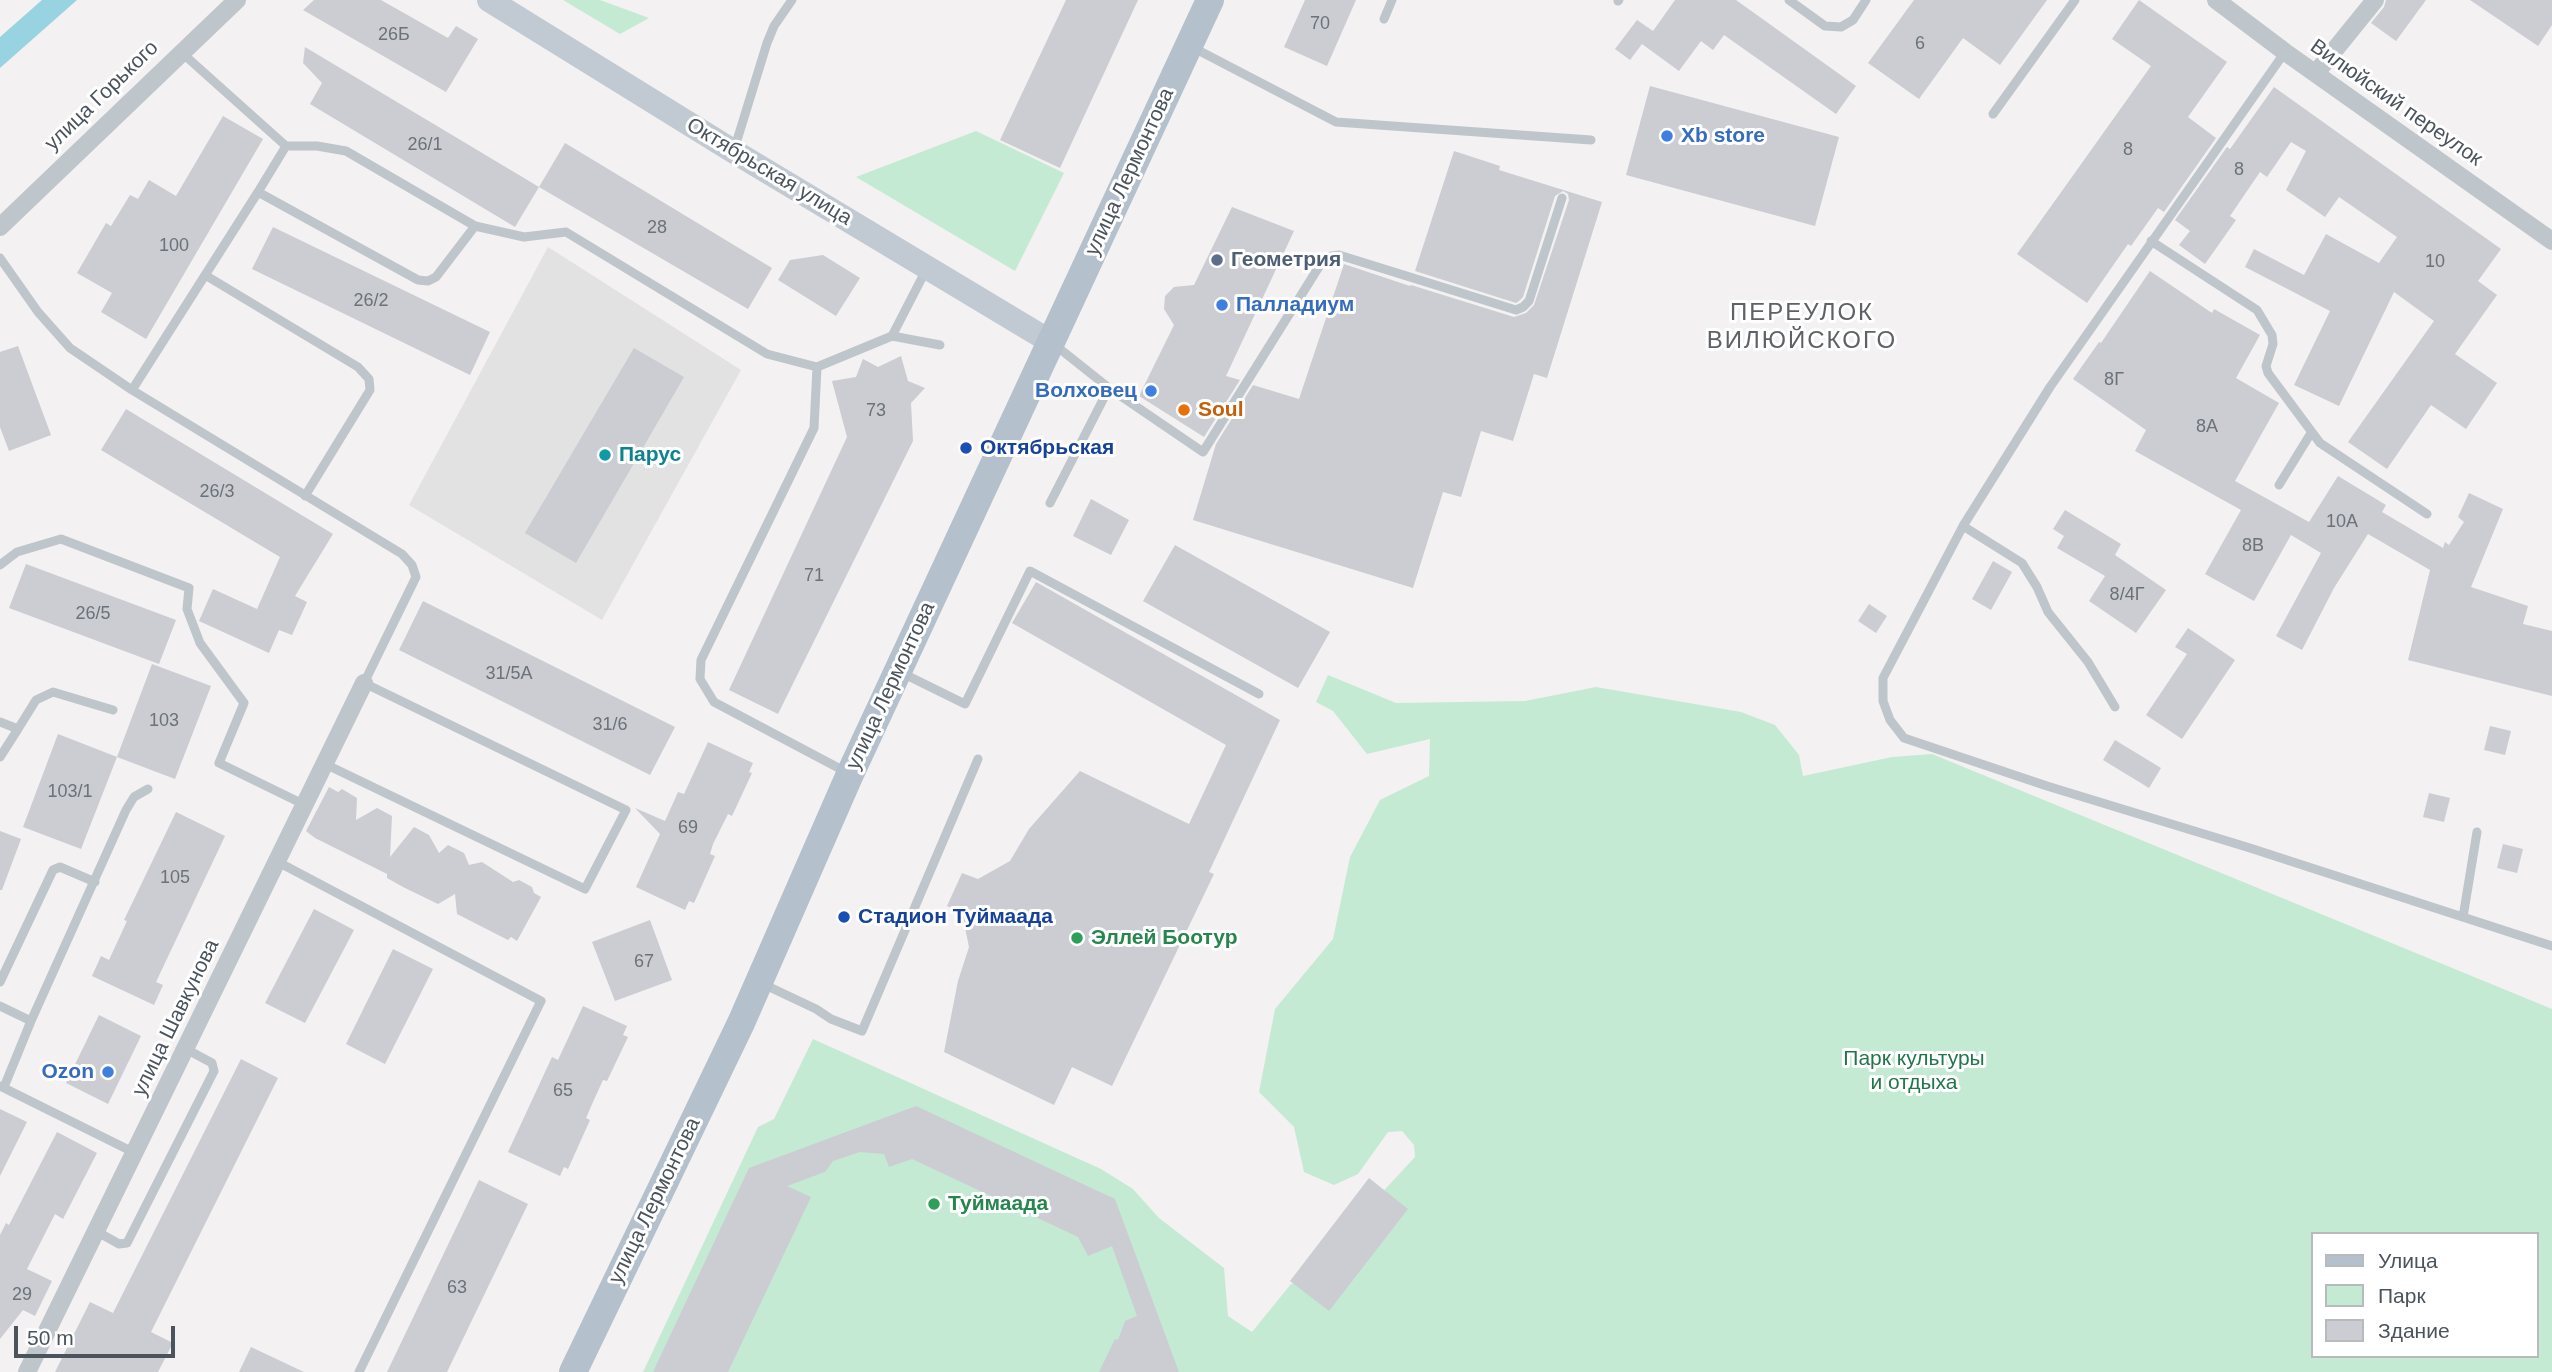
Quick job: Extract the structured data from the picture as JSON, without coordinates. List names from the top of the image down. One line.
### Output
{"streets":{"main road":["улица Лермонтова"],"street":["улица Горького","Вилюйский переулок","Октябрьская улица","улица Шавкунова"]},"crossings":[["Октябрьская улица","улица Лермонтова"]],"districts":["ПЕРЕУЛОК ВИЛЮЙСКОГО"],"parks":["Парк культуры и отдыха"],"places":["Xb store","Геометрия","Палладиум","Волховец","Soul","Октябрьская","Парус","Стадион Туймаада","Эллей Боотур","Ozon","Туймаада"],"house_numbers":["70","26Б","6","26/1","8","8","28","100","10","26/2","8Г","73","8А","26/3","10А","8В","71","8/4Г","26/5","31/5А","103","31/6","103/1","69","105","67","65","63","29"],"legend":["Улица","Парк","Здание"],"scale_bar":"50 m"}
